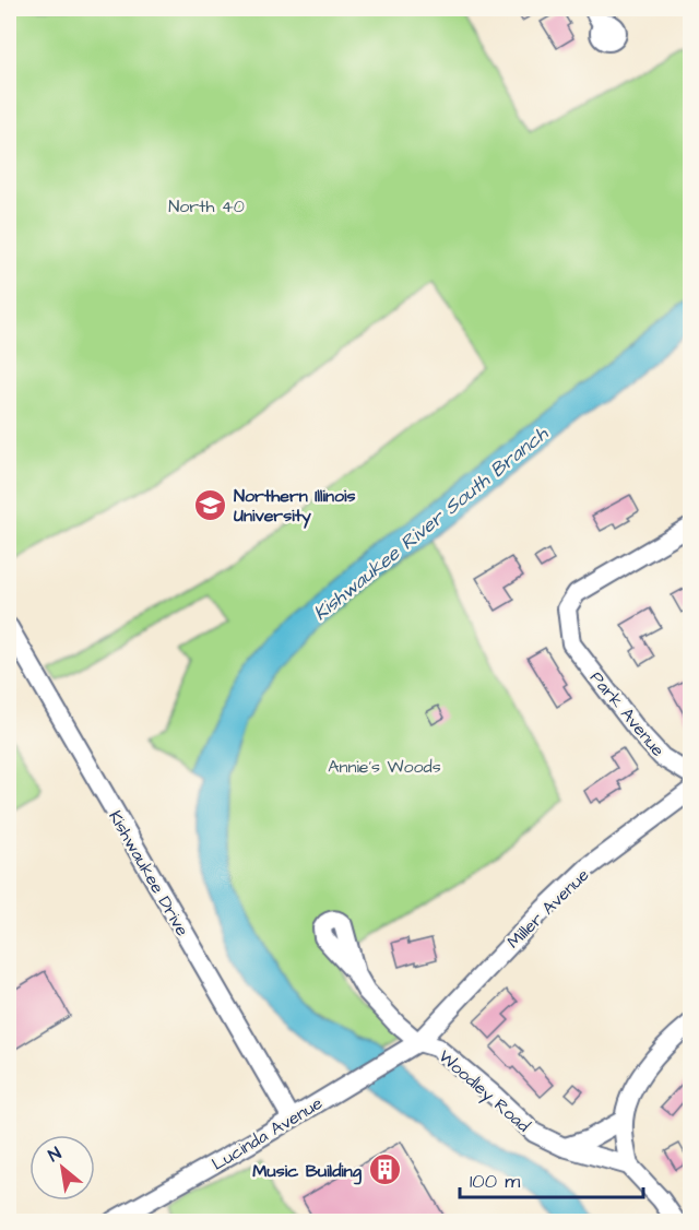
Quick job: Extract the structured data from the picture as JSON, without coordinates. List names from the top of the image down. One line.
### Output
{"streets":{"street":["Park Avenue","Kishwaukee Drive","Miller Avenue","Woodley Road","Lucinda Avenue"]},"crossings":[["Kishwaukee Drive","Lucinda Avenue"],["Miller Avenue","Woodley Road"],["Miller Avenue","Lucinda Avenue"],["Woodley Road","Lucinda Avenue"]],"water":["Kishwaukee River South Branch"],"parks":["North 40","Annie's Woods"],"places":{"school or university":["Northern Illinois University"],"building":["Music Building"]},"scale_bar":"100 m","north":"top left"}
